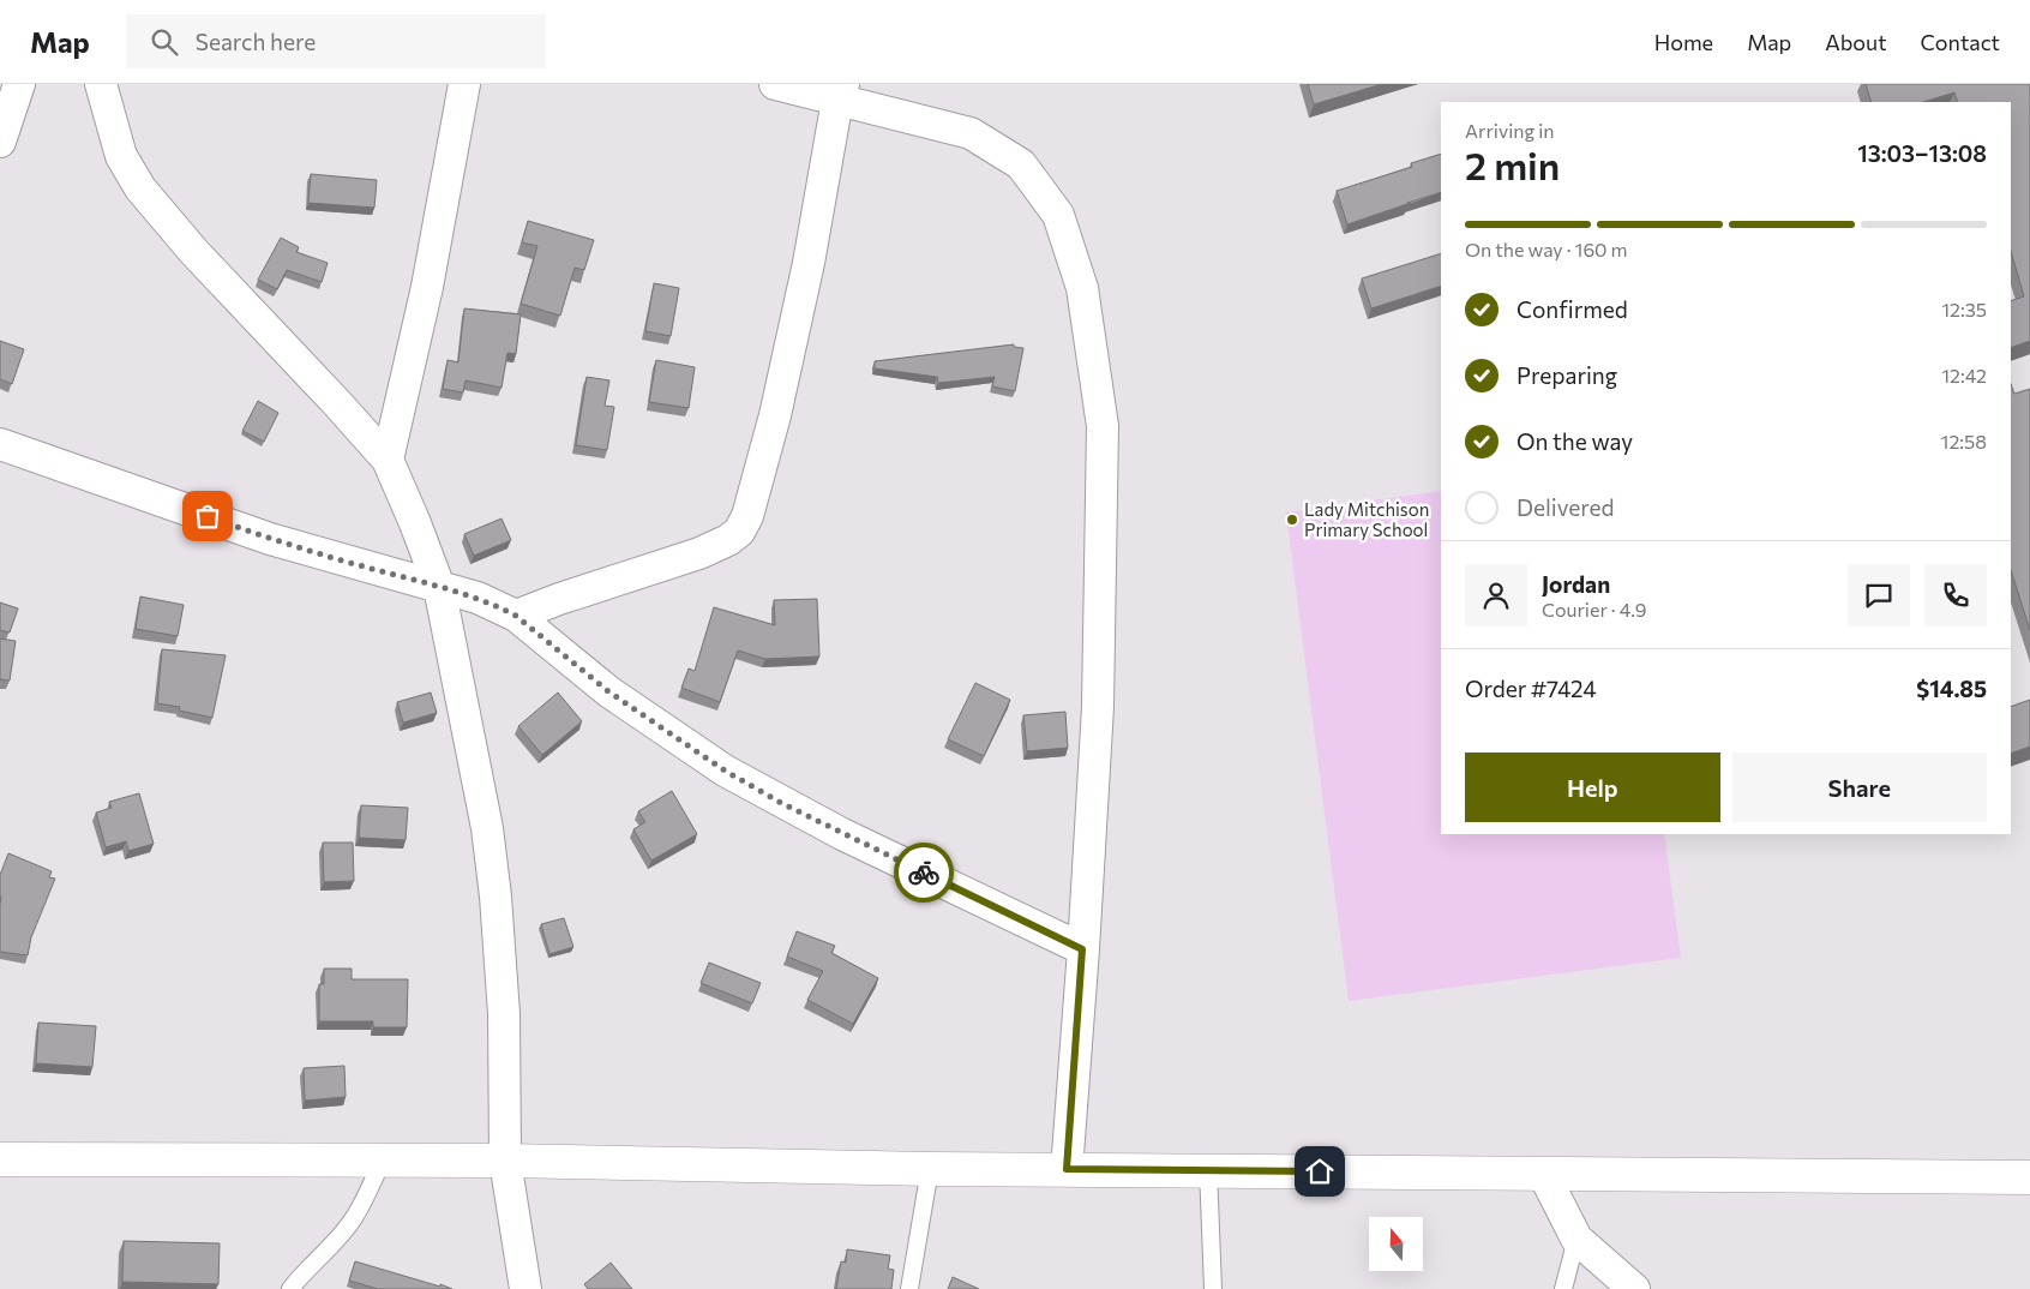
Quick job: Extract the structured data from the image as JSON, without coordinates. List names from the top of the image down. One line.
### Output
{"places":["Lady Mitchison Primary School"],"north":"top","page":{"header":"Map","search":"Search here","nav":["Home","Map","About","Contact"],"heading":["2 min","Arriving in","13:03–13:08"],"panel":["Jordan","Courier · 4.9","Order #7424","$14.85"],"bar":"On the way · 160 m","list":[["Confirmed","12:35"],["Preparing","12:42"],["On the way","12:58"],"Delivered"],"buttons":["Help","Share"]}}
